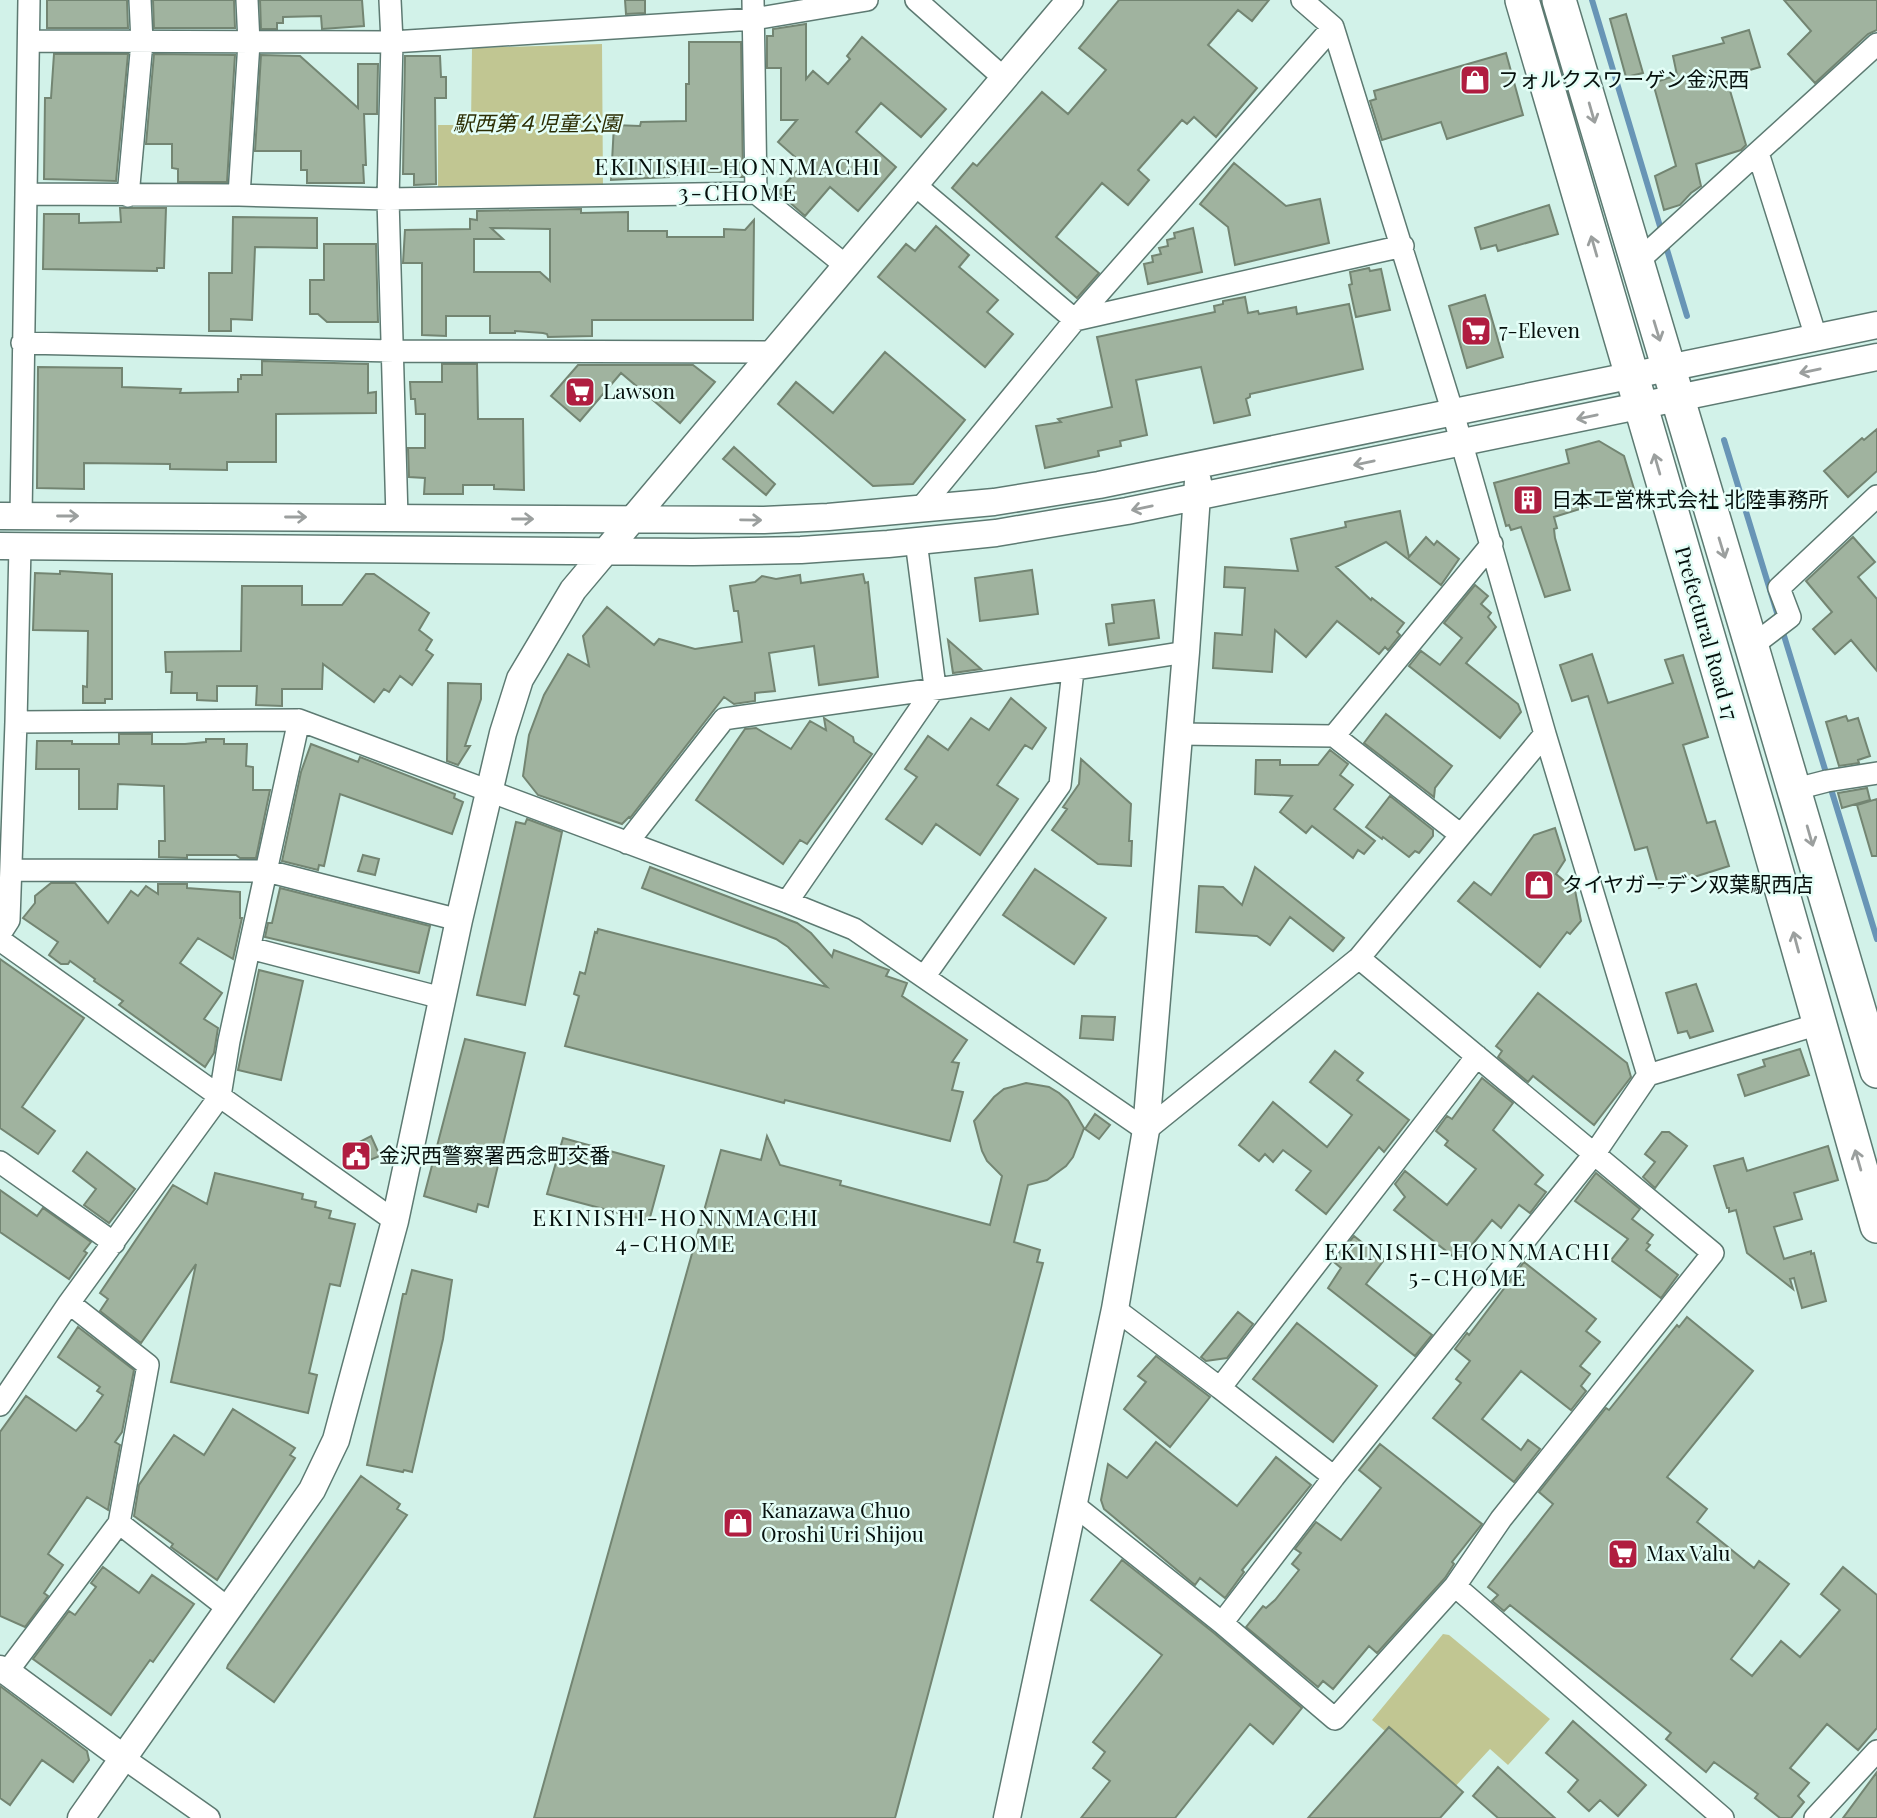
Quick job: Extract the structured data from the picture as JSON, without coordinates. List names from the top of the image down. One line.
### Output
{"streets":{"main road":["Prefectural Road 17"]},"districts":["EKINISHI-HONNMACHI 3-CHOME","EKINISHI-HONNMACHI 4-CHOME","EKINISHI-HONNMACHI 5-CHOME"],"parks":["駅西第４児童公園"],"places":{"shop":["フォルクスワーゲン金沢西","タイヤガーデン双葉駅西店","Kanazawa Chuo Oroshi Uri Shijou"],"supermarket":["7-Eleven","Lawson","Max Valu"],"building":["日本工営株式会社 北陸事務所"],"public building":["金沢西警察署西念町交番"]}}
